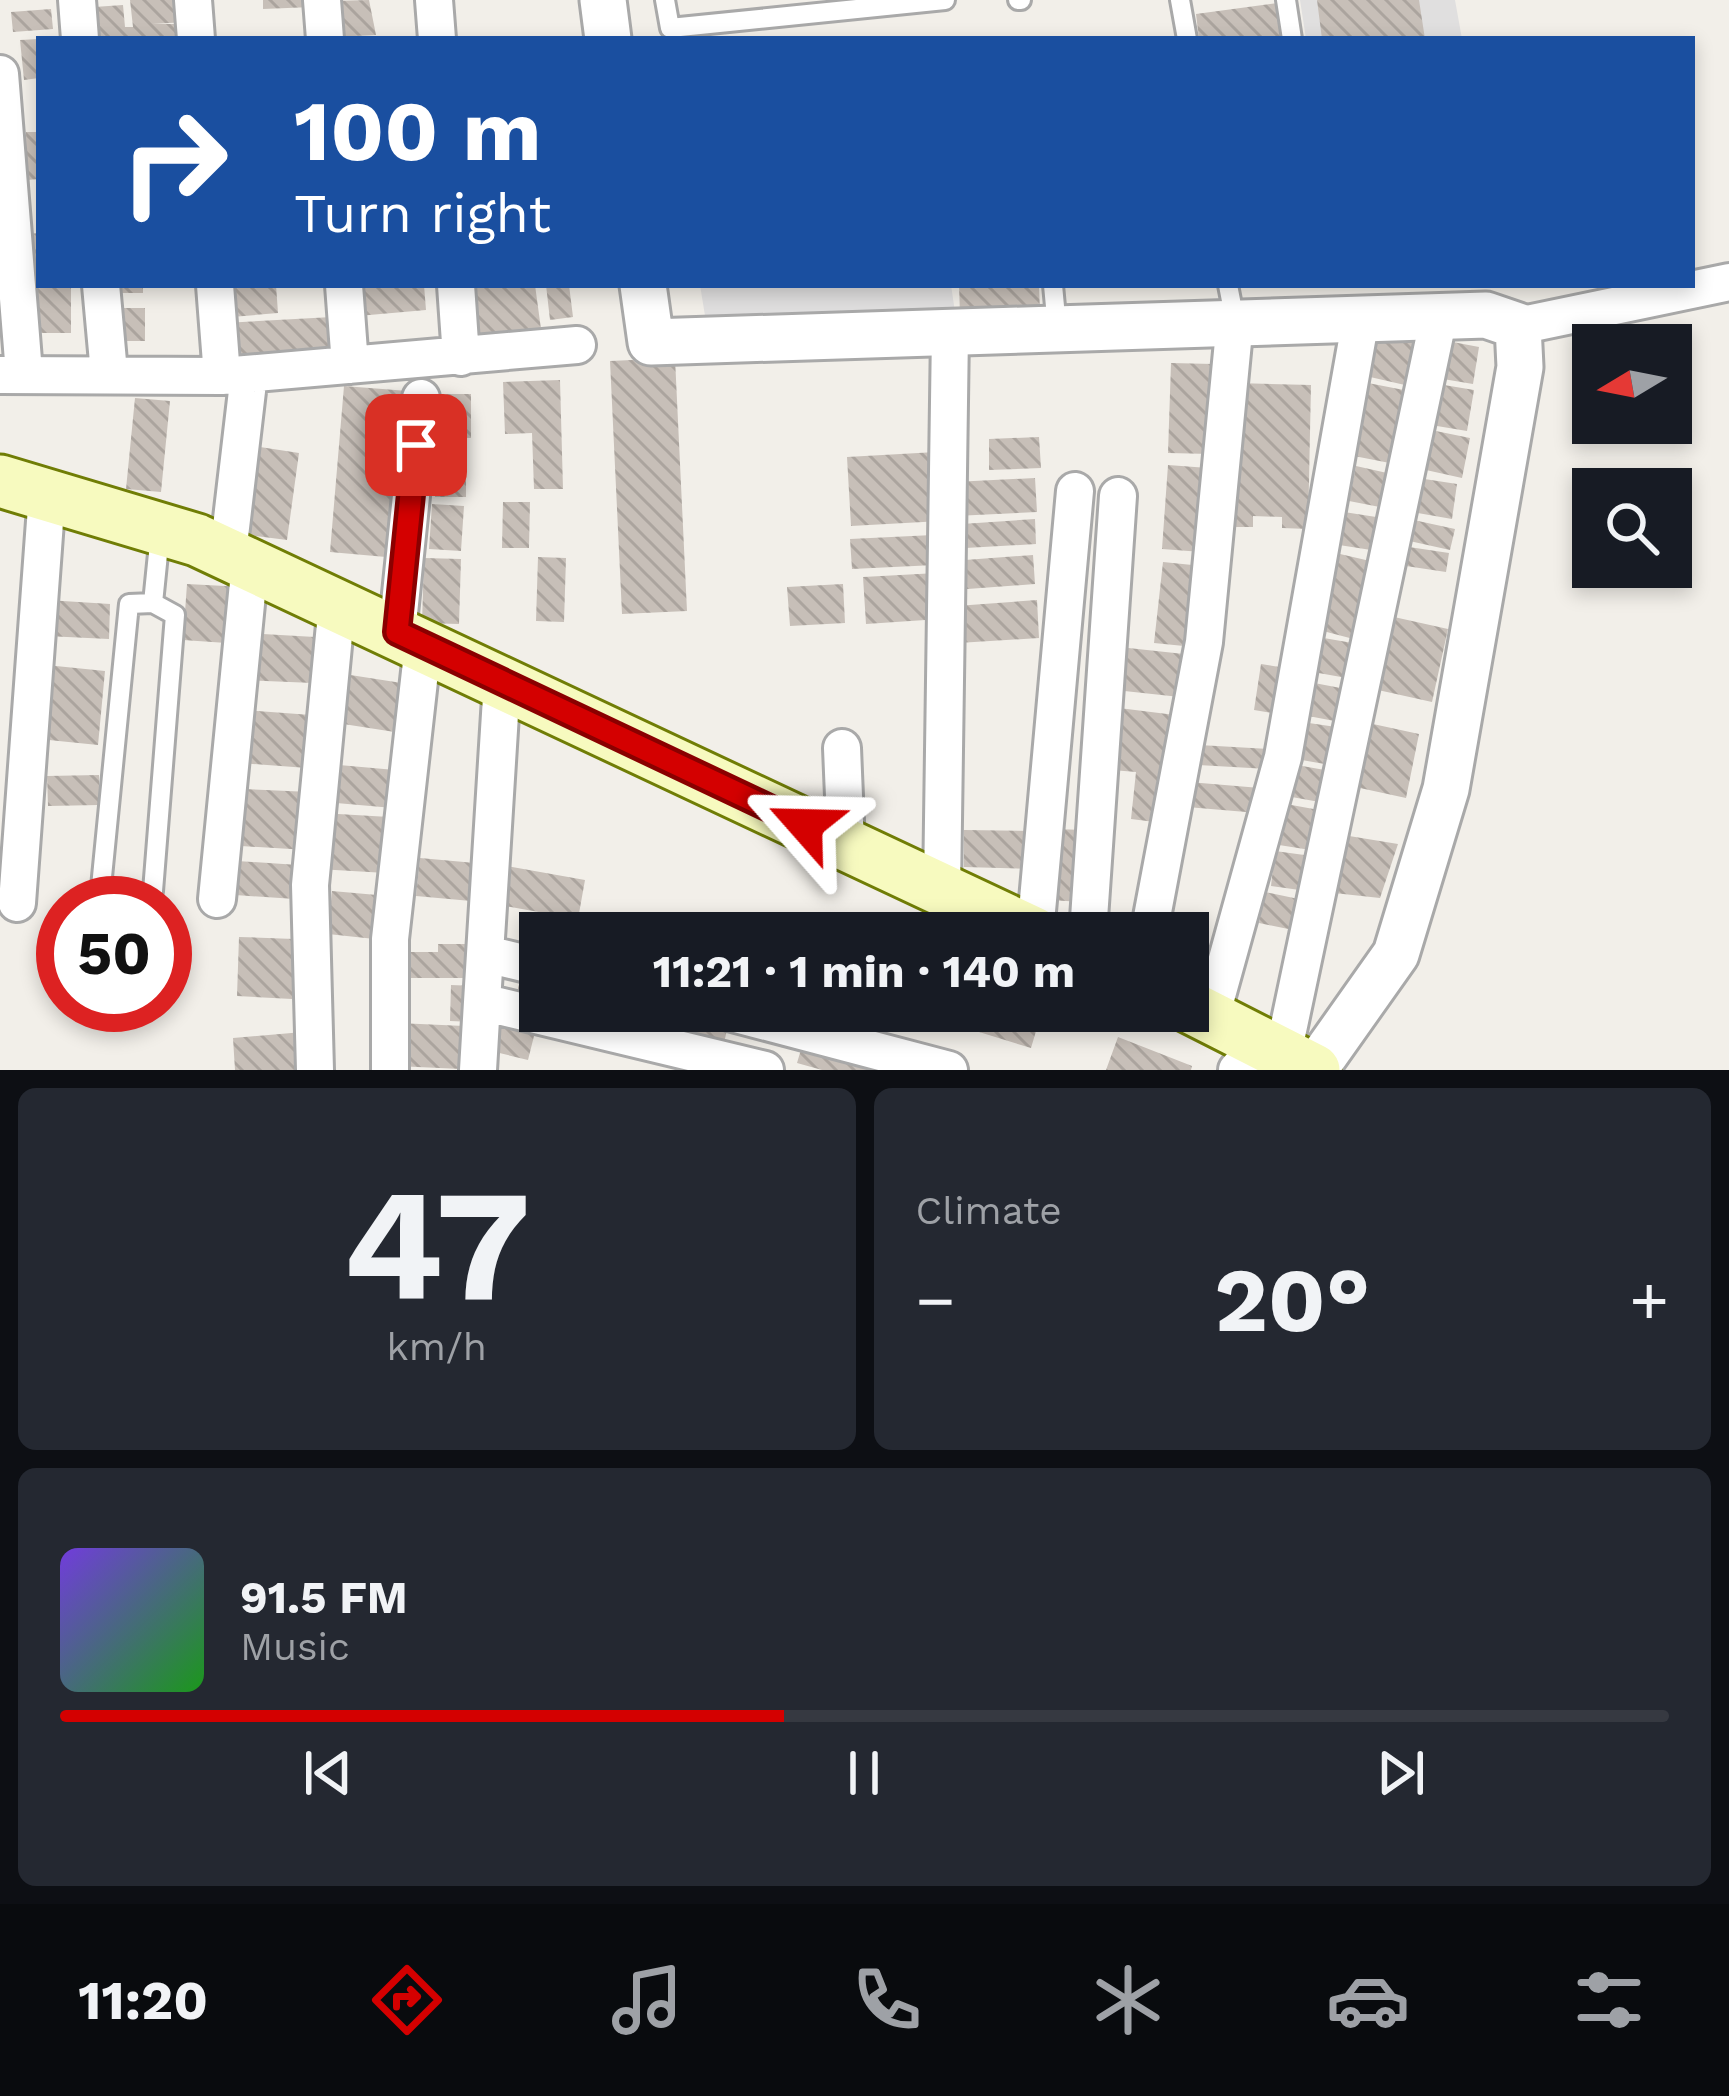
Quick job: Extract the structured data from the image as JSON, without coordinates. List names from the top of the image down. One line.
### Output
{"north":"left","page":{"turn":["100 m","Turn right"],"limit":"50","trip":"11:21 · 1 min · 140 m","tile":[["47","km/h"],"Climate"],"heat":["−","20°","+"],"song":["91.5 FM","Music"],"tabs":"11:20"}}
